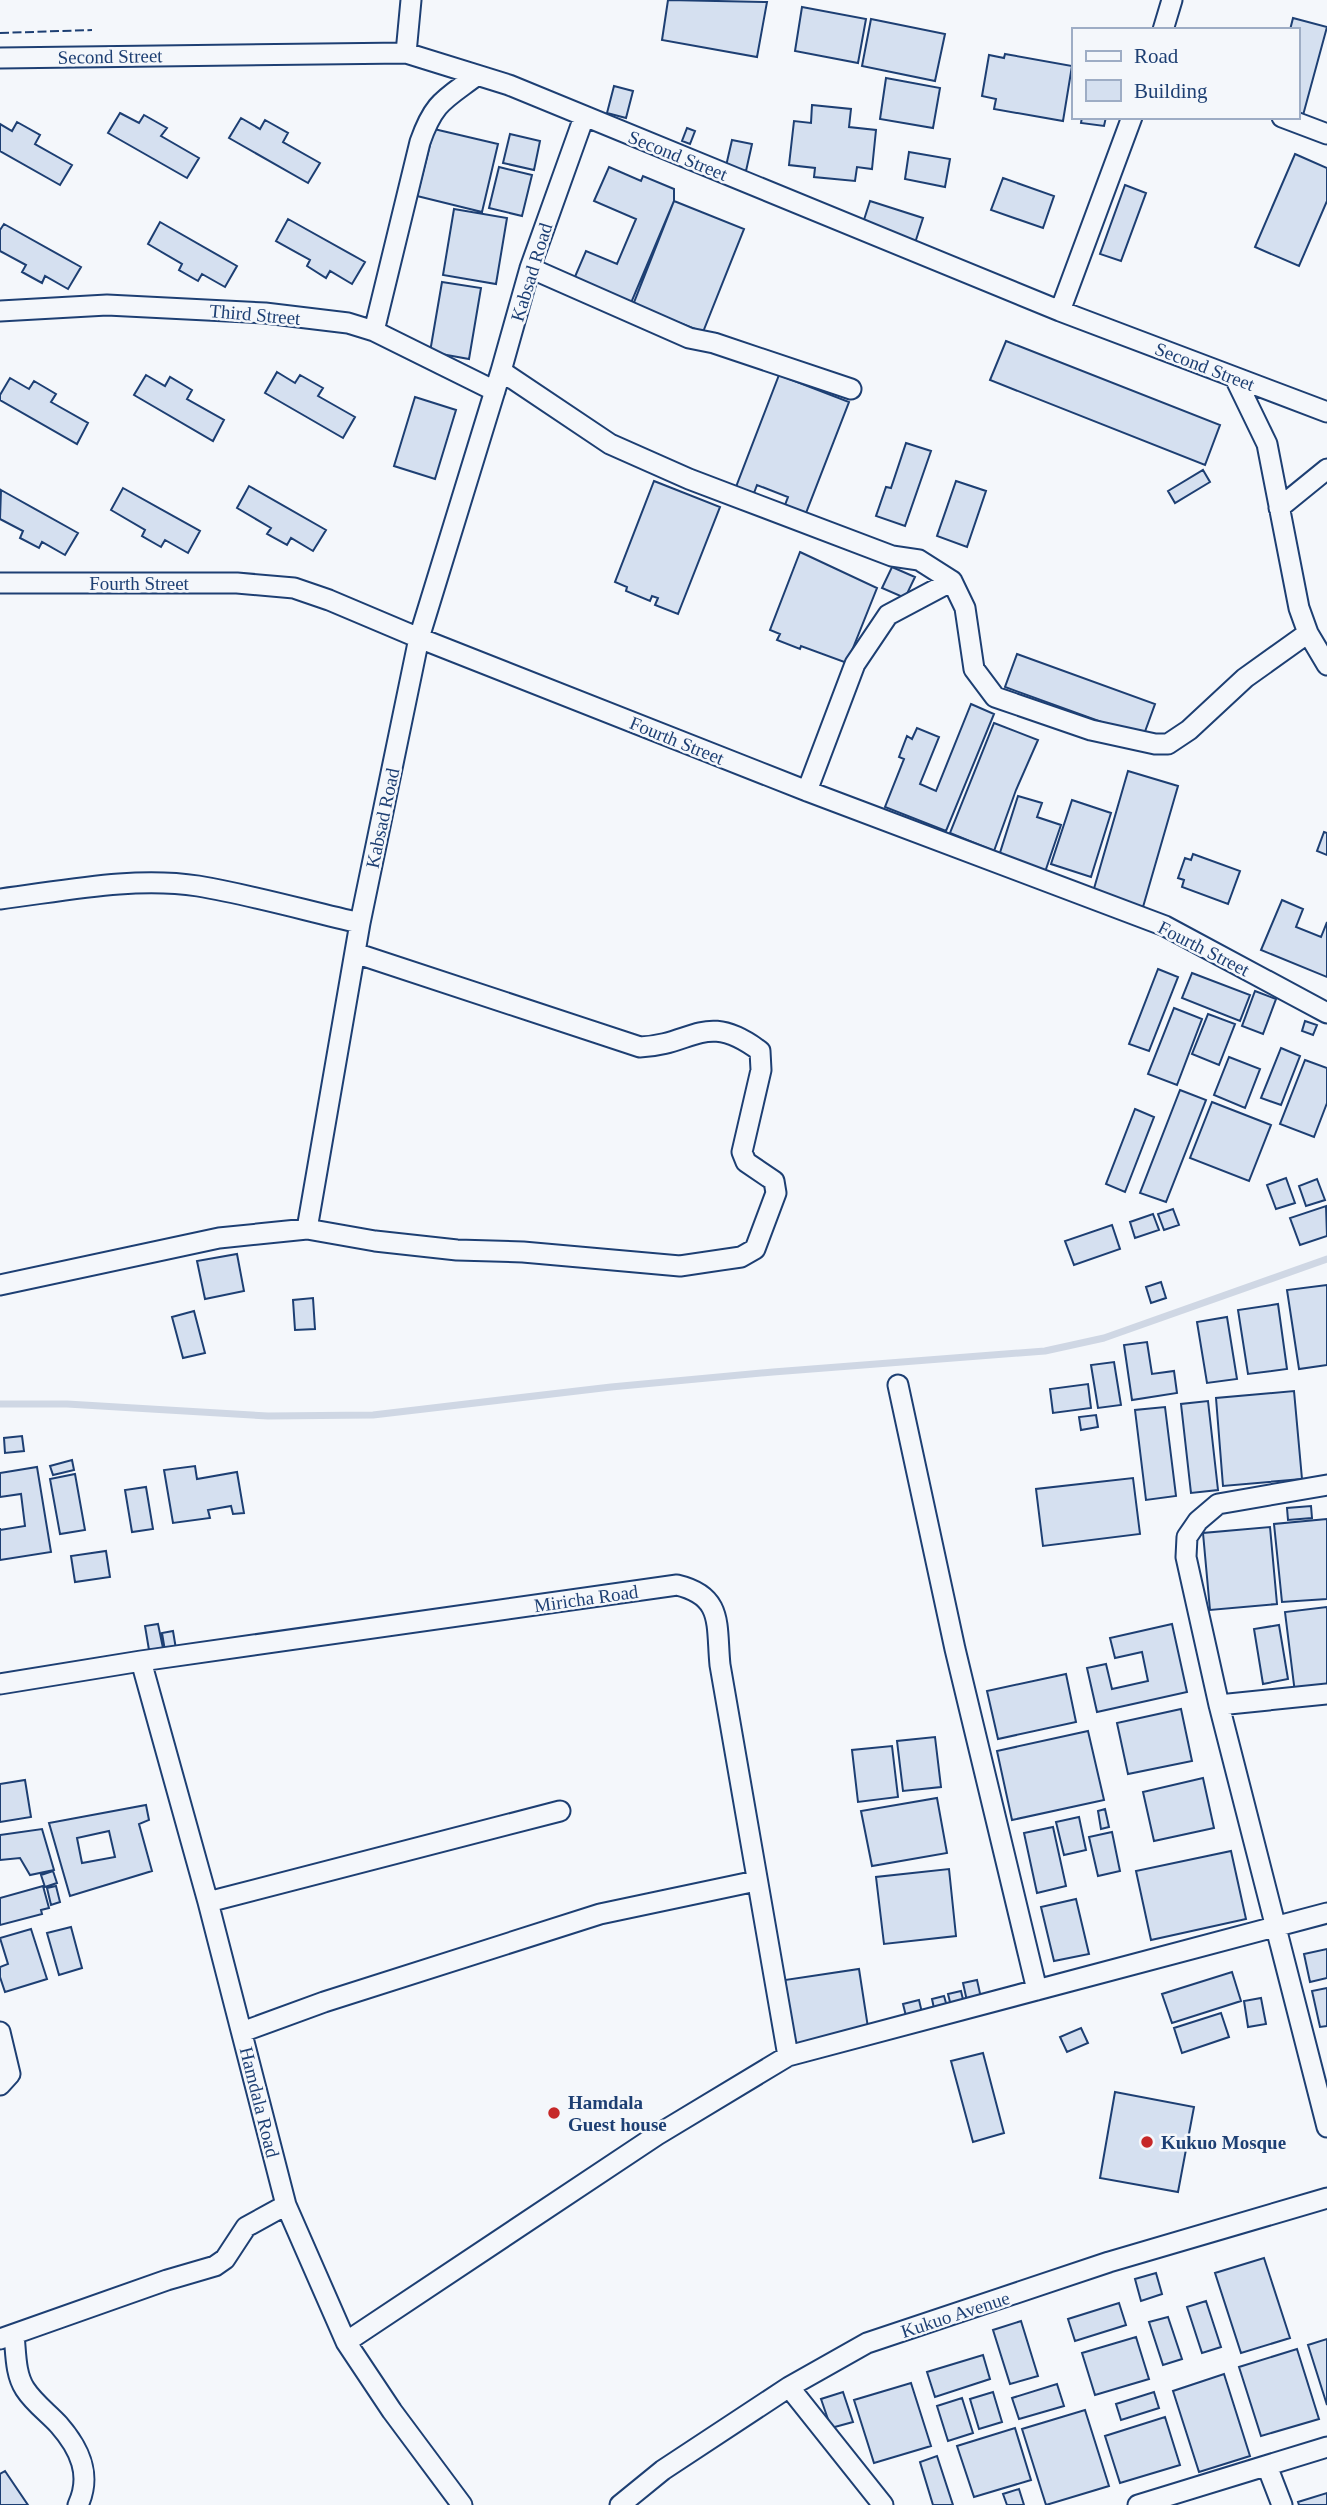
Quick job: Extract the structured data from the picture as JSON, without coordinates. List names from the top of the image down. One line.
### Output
{"streets":{"street":["Second Street","Kabsad Road","Third Street","Fourth Street","Miricha Road","Hamdala Road","Kukuo Avenue"]},"crossings":[["Second Street","Kabsad Road"],["Kabsad Road","Third Street"],["Kabsad Road","Fourth Street"],["Miricha Road","Hamdala Road"]],"places":["Hamdala Guest house","Kukuo Mosque"],"legend":["Road","Building"]}
